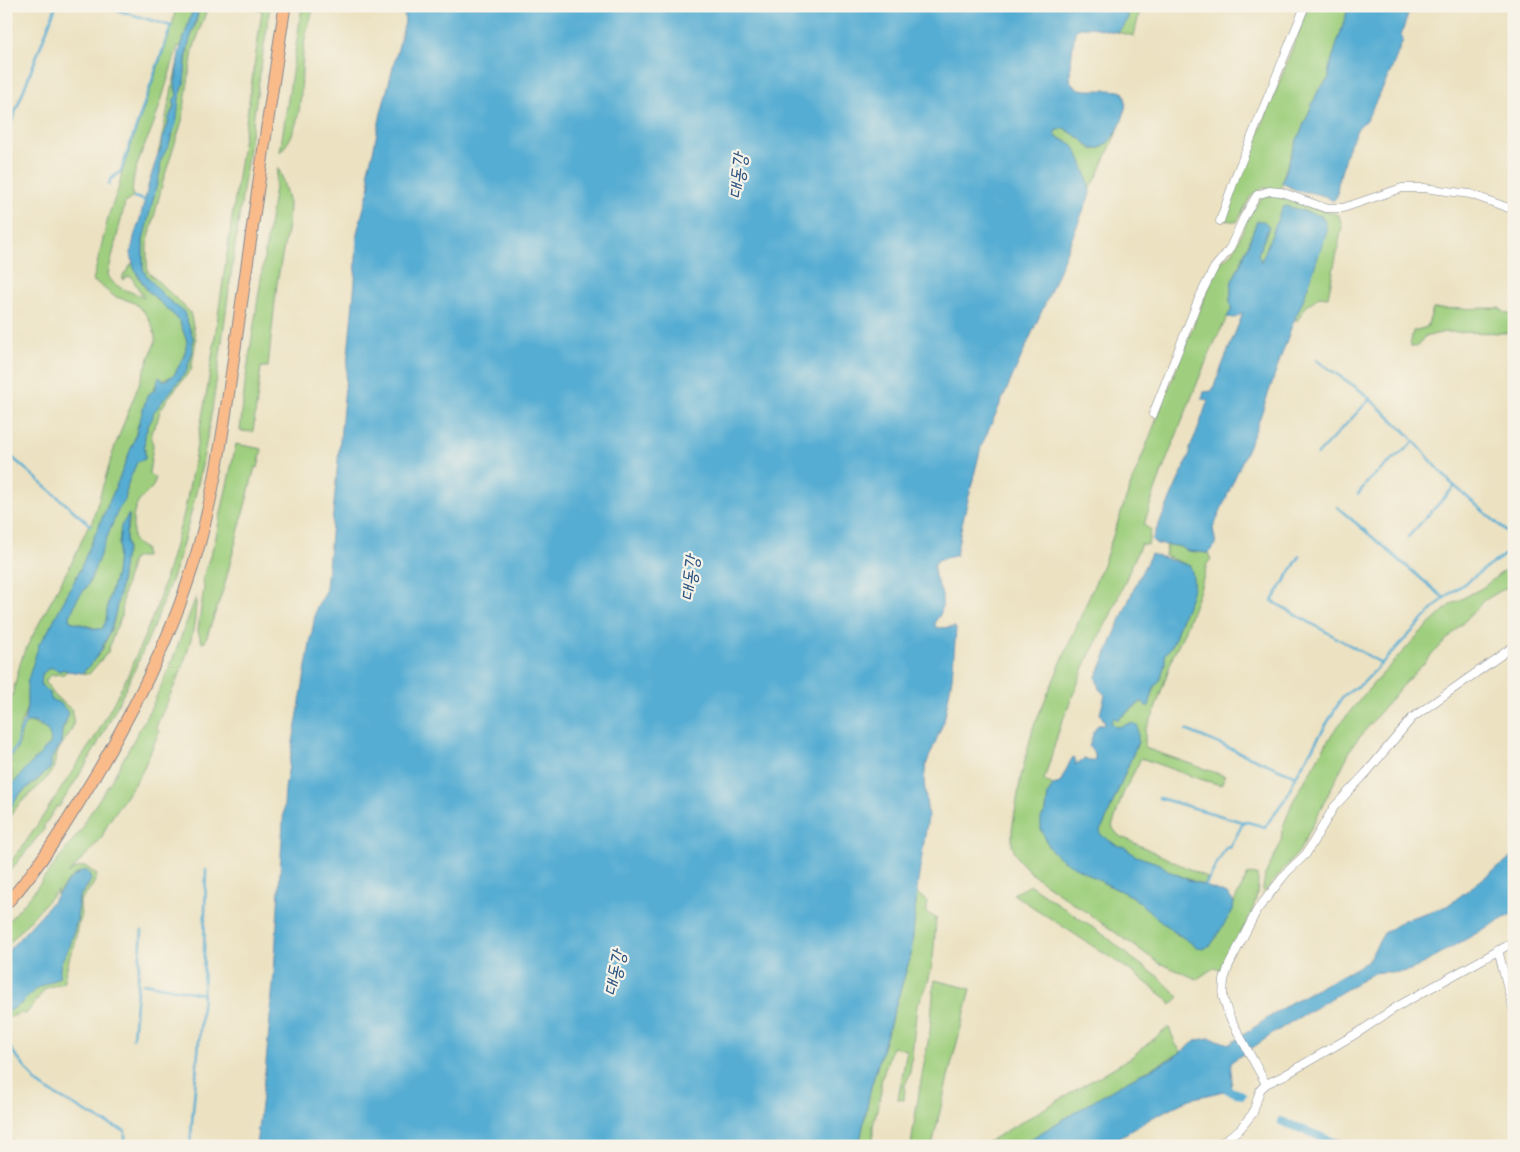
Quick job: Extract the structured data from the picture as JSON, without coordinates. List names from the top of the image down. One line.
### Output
{"water":["대동강"]}
